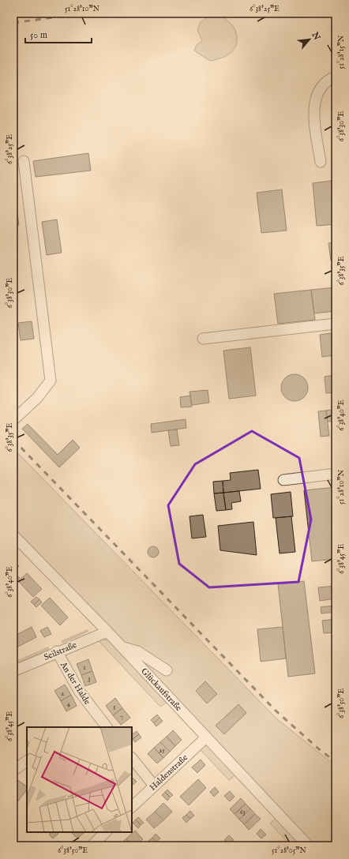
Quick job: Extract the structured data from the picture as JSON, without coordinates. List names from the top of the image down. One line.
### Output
{"streets":{"street":["Seilstraße","An der Halde","Glückaufstraße","Haldenstraße"]},"crossings":[["Seilstraße","An der Halde"],["Seilstraße","Glückaufstraße"],["Glückaufstraße","Haldenstraße"]],"house_numbers":["1","3","2","4","5","7","25","63"],"scale_bar":"50 m","north":"top right","coordinates":["51°28'10\"N","6°38'25\"E","51°28'15\"N","6°38'30\"E","6°38'35\"E","6°38'40\"E","6°38'45\"E","6°38'50\"E","51°28'05\"N"]}
